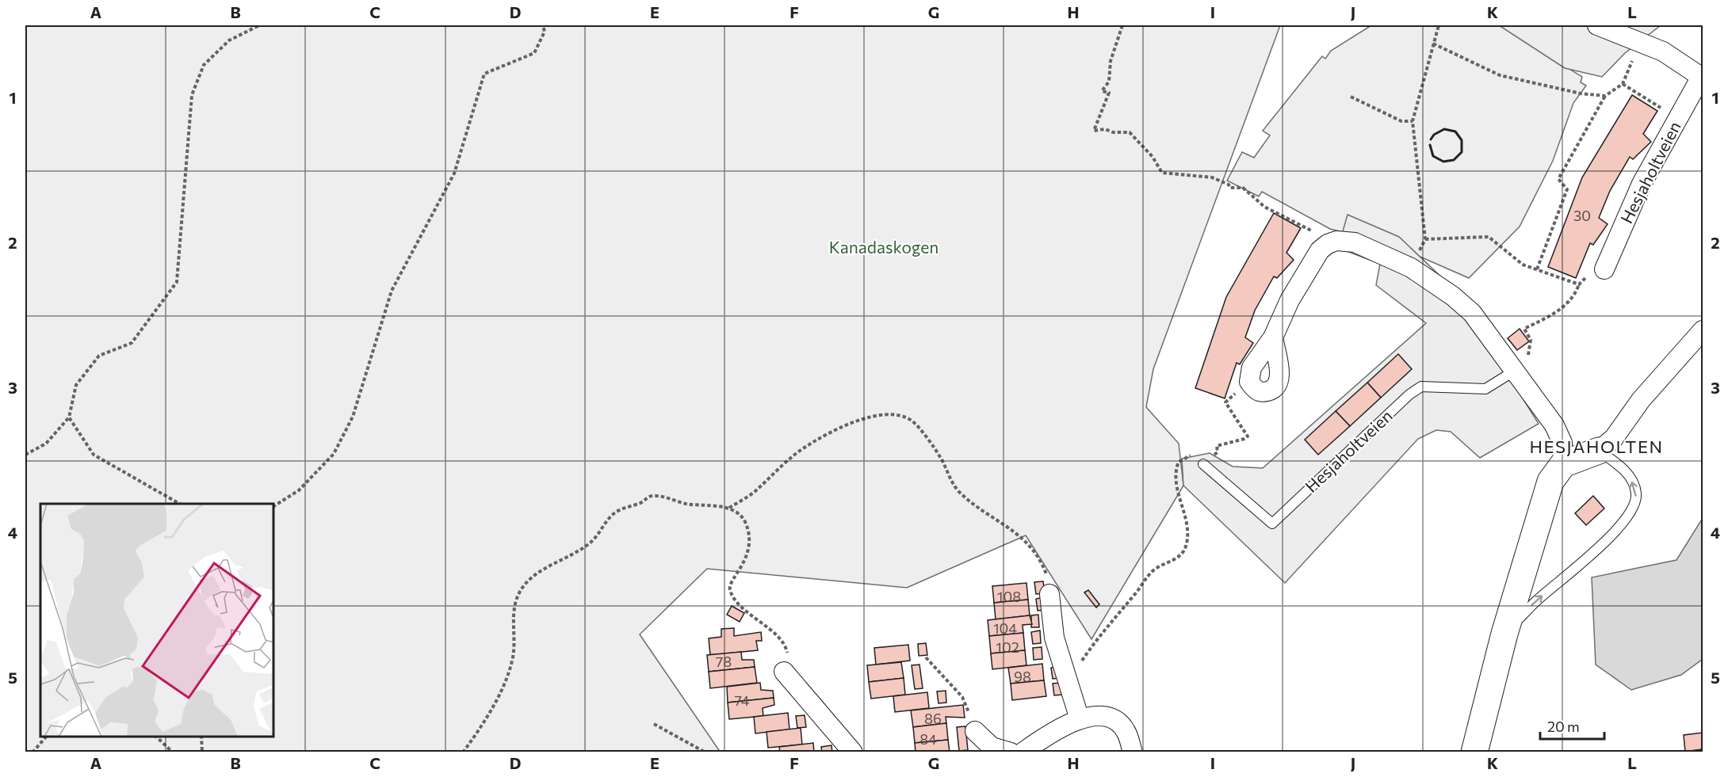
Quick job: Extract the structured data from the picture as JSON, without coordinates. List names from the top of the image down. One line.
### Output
{"streets":{"street":["Hesjaholtveien"]},"districts":["HESJAHOLTEN"],"parks":["Kanadaskogen"],"house_numbers":["30","108","104","102","78","98","74","86","84"],"scale_bar":"20 m","grid":{"columns":["A","B","C","D","E","F","G","H","I","J","K","L"],"rows":["1","2","3","4","5"]}}
